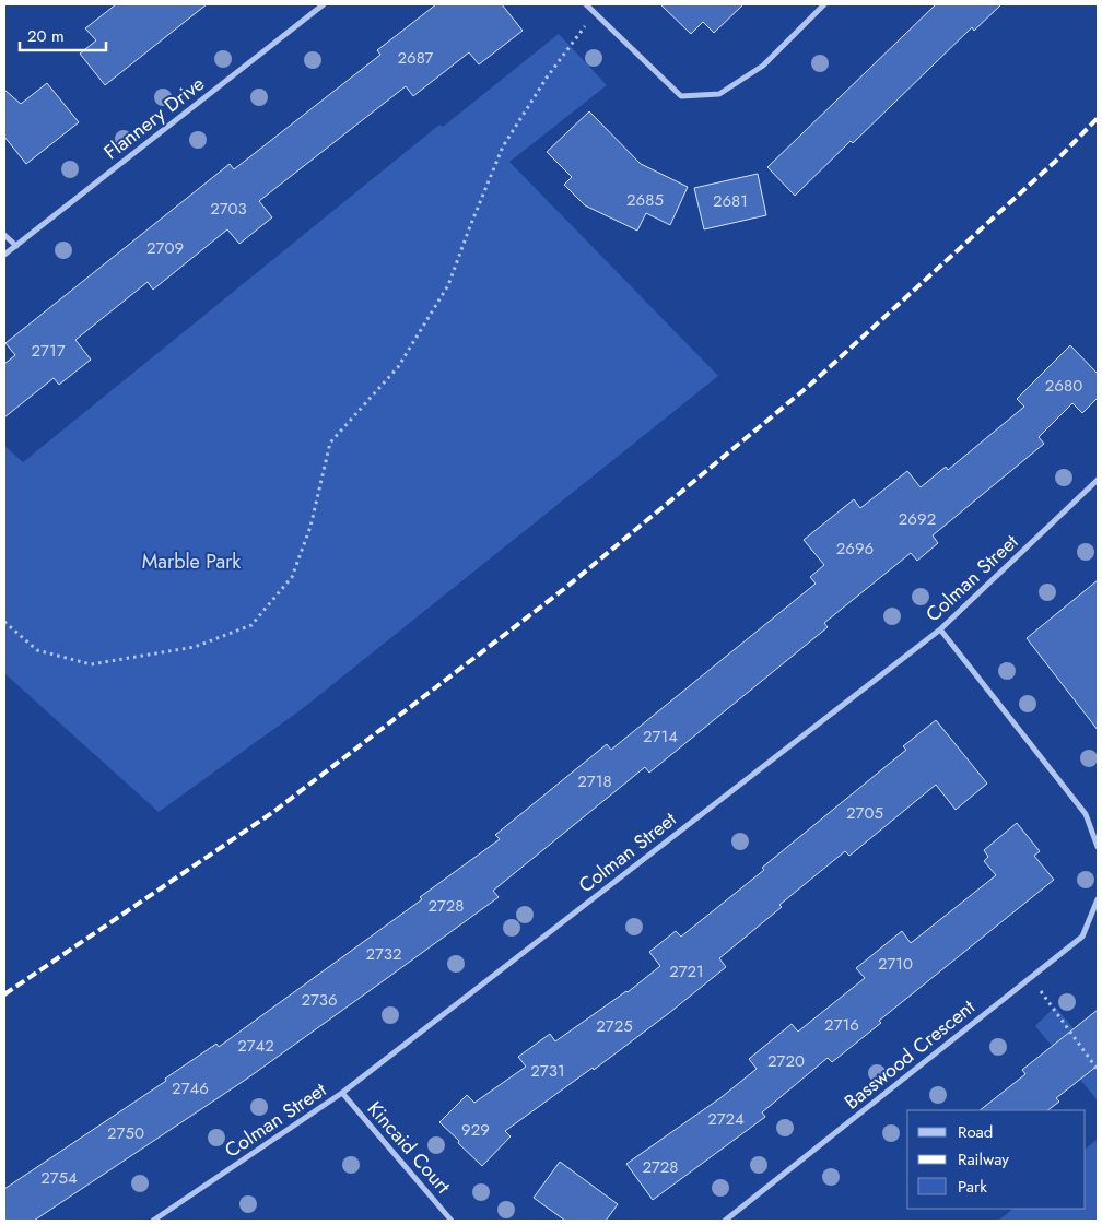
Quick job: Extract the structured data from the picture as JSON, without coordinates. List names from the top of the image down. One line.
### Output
{"streets":{"street":["Flannery Drive","Colman Street","Basswood Crescent","Kincaid Court"]},"crossings":[["Colman Street","Kincaid Court"]],"parks":["Marble Park"],"house_numbers":["2687","2685","2681","2703","2709","2717","2680","2692","2696","2714","2718","2705","2728","2732","2710","2721","2736","2716","2725","2742","2720","2731","2746","2724","929","2750","2728","2754"],"legend":["Road","Railway","Park"],"scale_bar":"20 m"}
